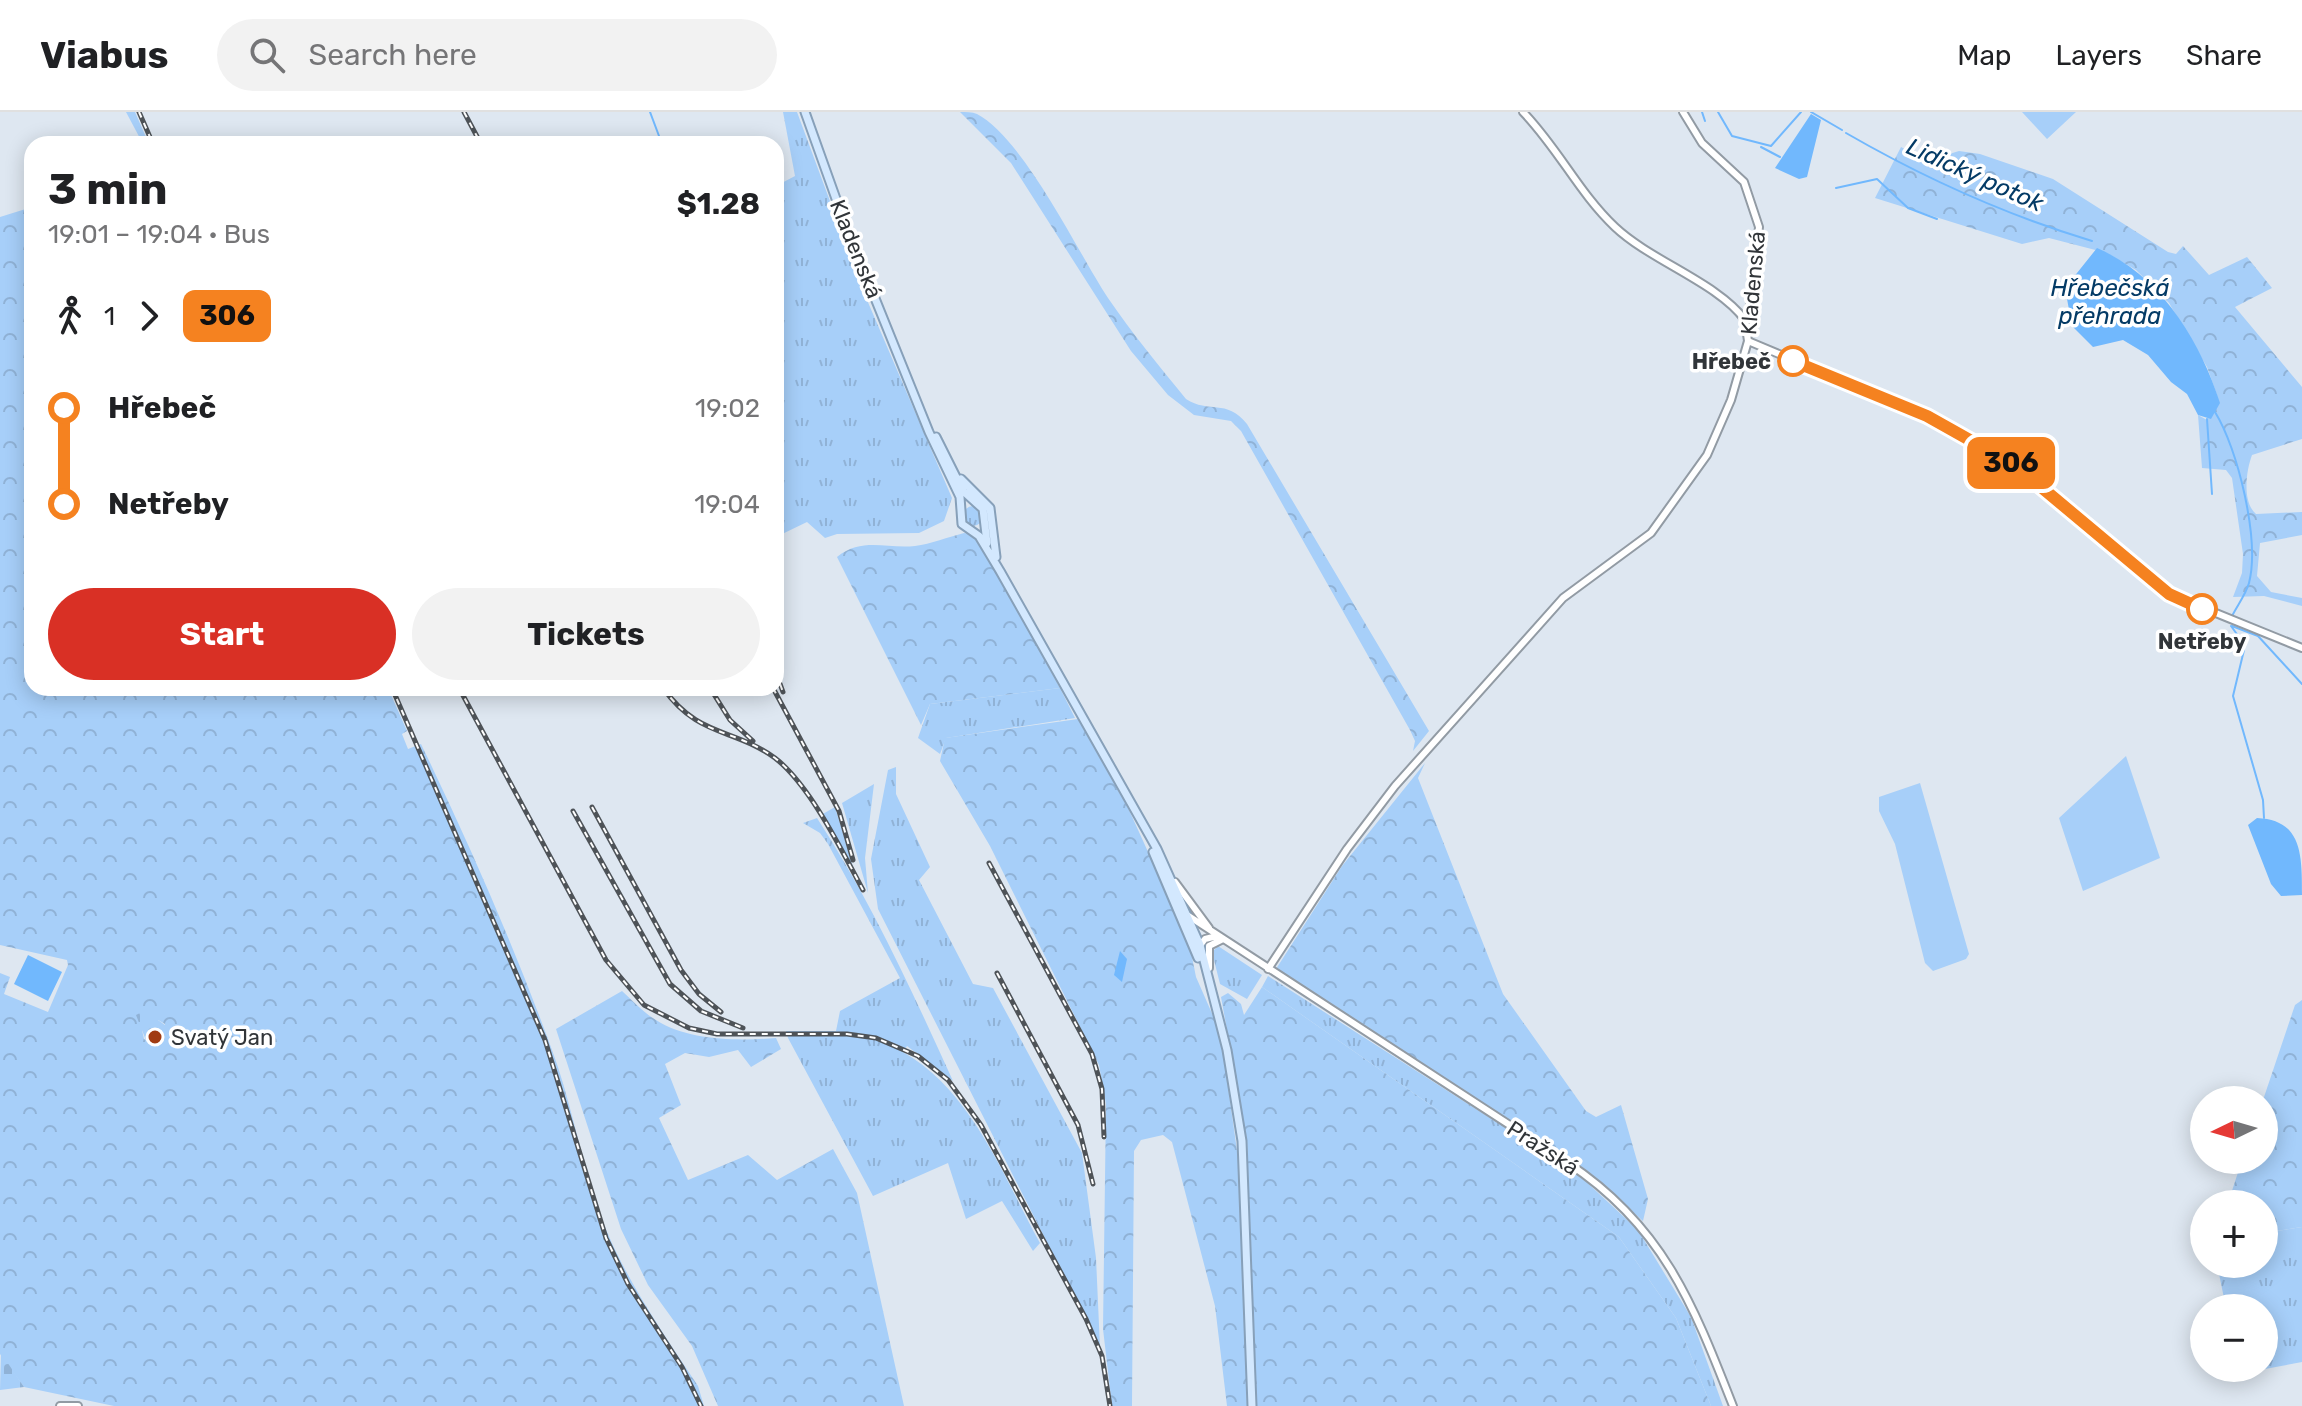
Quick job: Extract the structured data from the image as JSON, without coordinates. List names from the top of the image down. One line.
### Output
{"streets":{"main road":["Kladenská"],"street":["Pražská"]},"crossings":[["Kladenská","Pražská"]],"water":["Lidický potok","Hřebečská přehrada"],"places":["Hřebeč","Netřeby","Svatý Jan"],"lines":["bus line 306"],"north":"left","page":{"header":"Viabus","search":"Search here","nav":["Map","Layers","Share"],"on_map":"306","heading":["3 min","19:01 – 19:04 · Bus","$1.28"],"legs":["1","306"],"list":[{"name":"Hřebeč","value":"19:02"},{"name":"Netřeby","value":"19:04"}],"buttons":["Start","Tickets"],"map_buttons":["+","−"]}}
